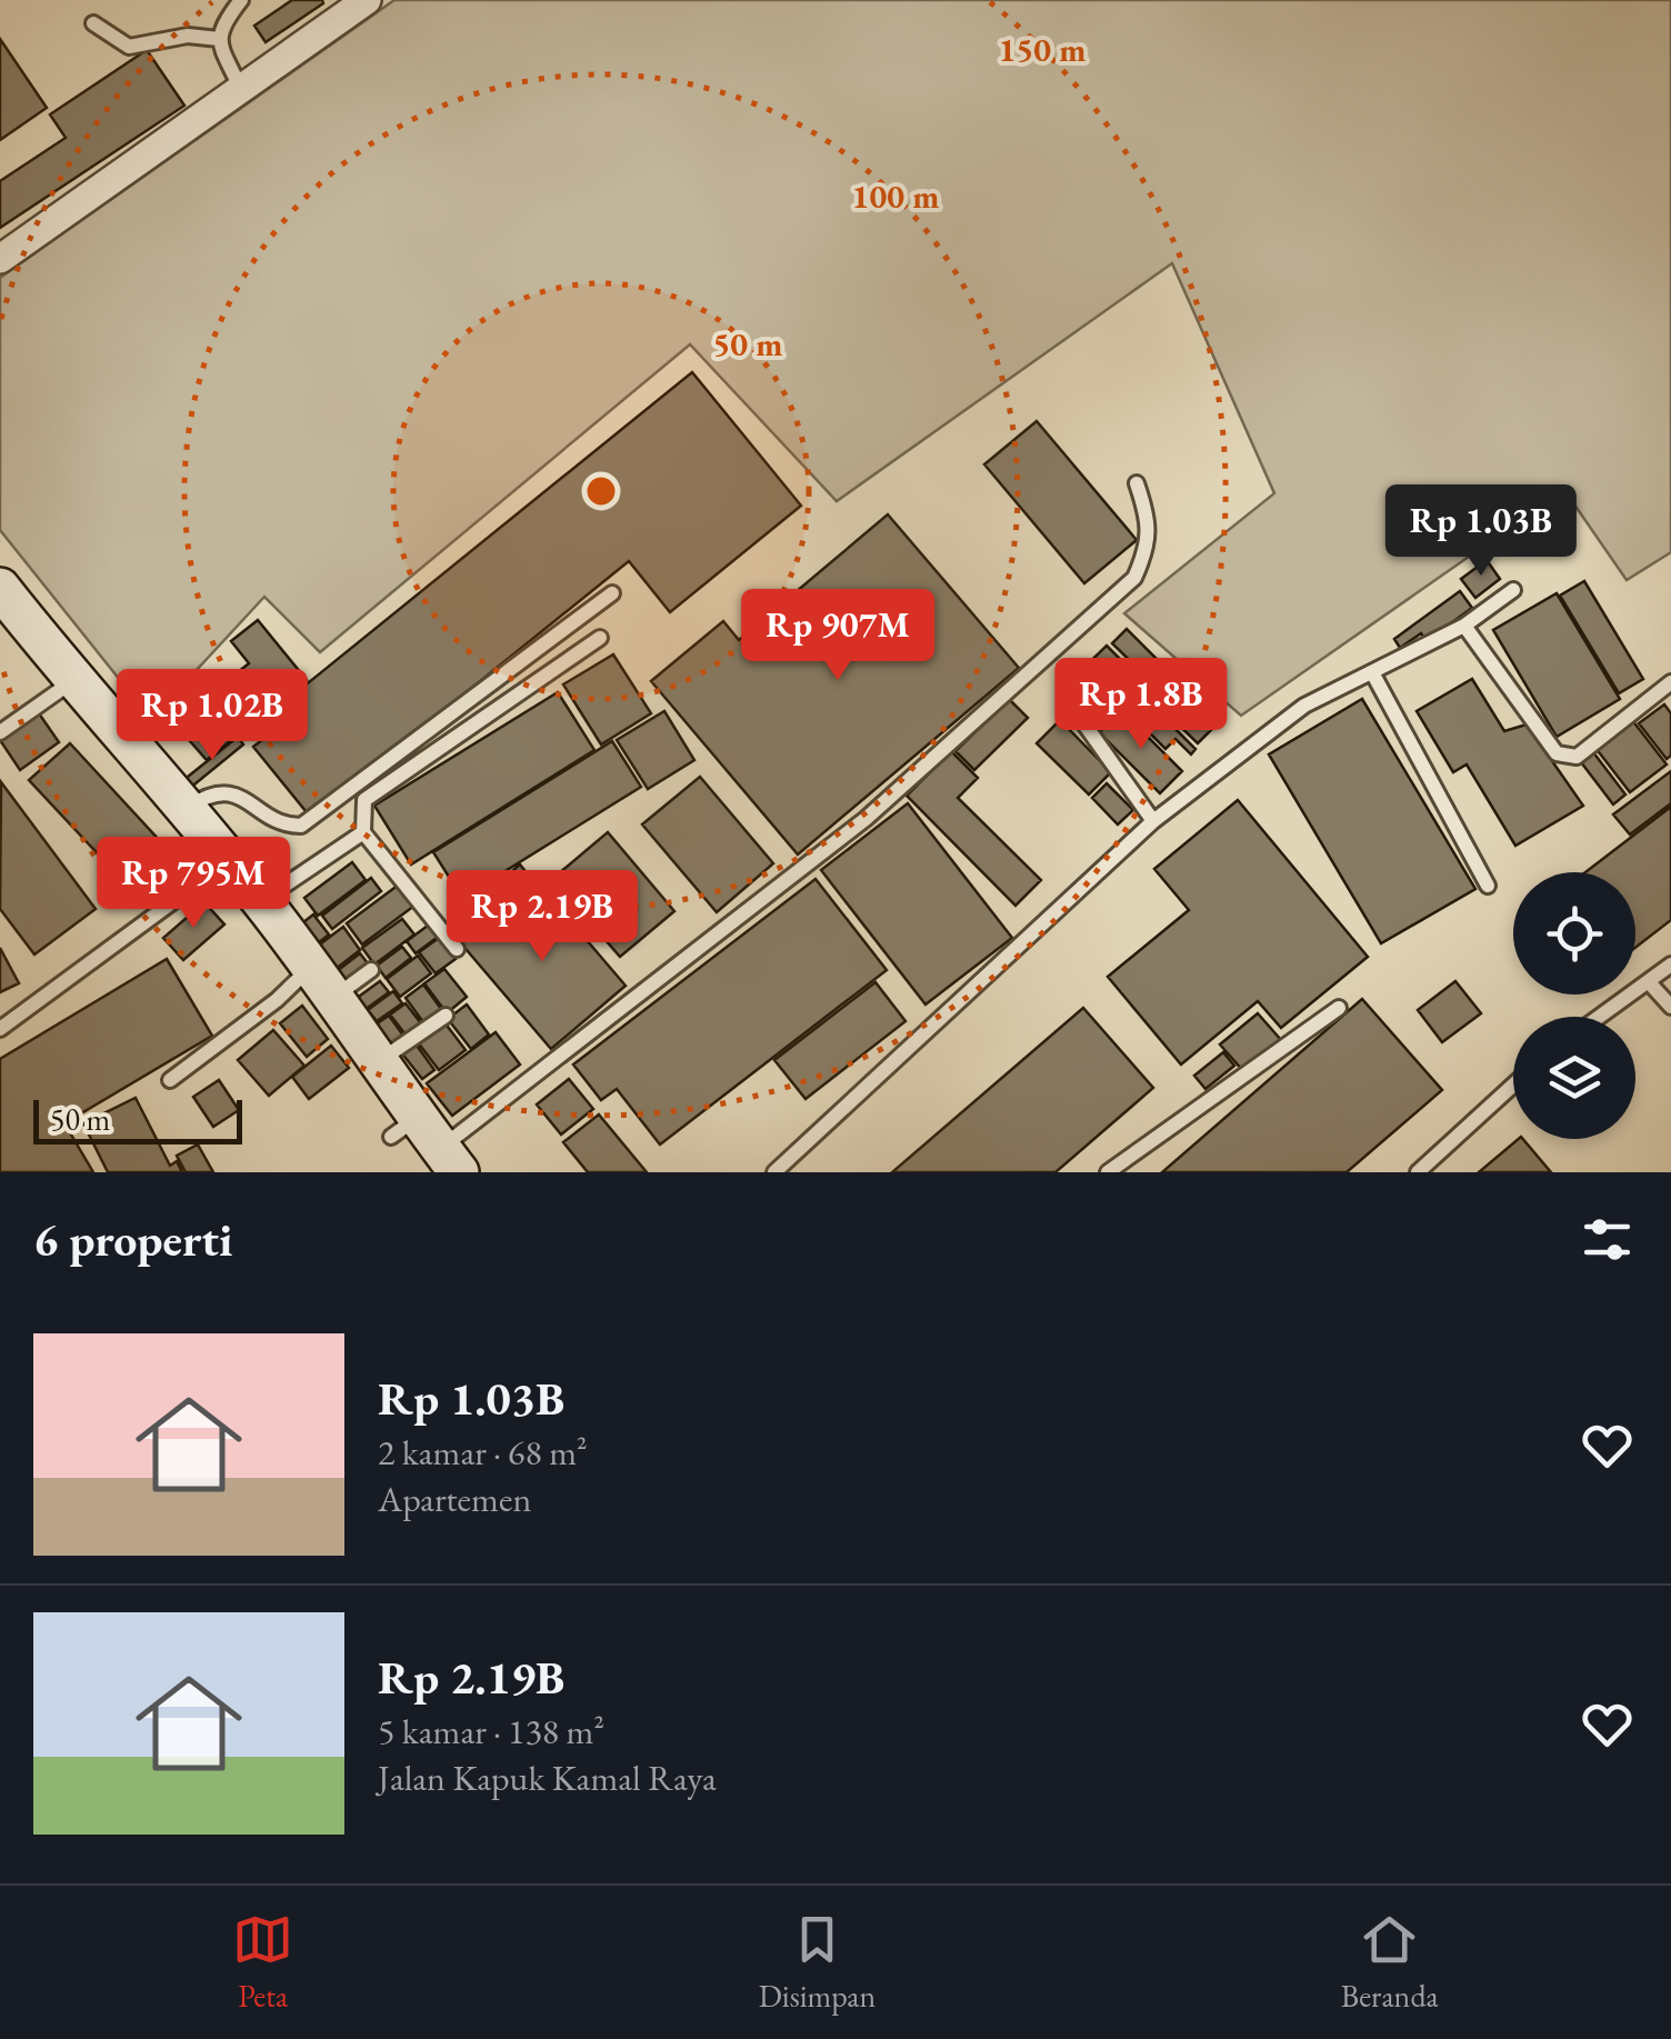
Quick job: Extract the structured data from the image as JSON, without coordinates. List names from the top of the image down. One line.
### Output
{"scale_bar":"50 m","page":{"price":["Rp 1.03B","Rp 907M","Rp 1.8B","Rp 1.02B","Rp 795M","Rp 2.19B"],"scale":"50 m","heading":"6 properti","list":[{"name":"Rp 1.03B","note":"2 kamar · 68 m² · Apartemen"},{"name":"Rp 2.19B","note":"5 kamar · 138 m² · Jalan Kapuk Kamal Raya"}],"tabs":["Peta","Disimpan","Beranda"]},"rings":["150 m","100 m","50 m"]}
